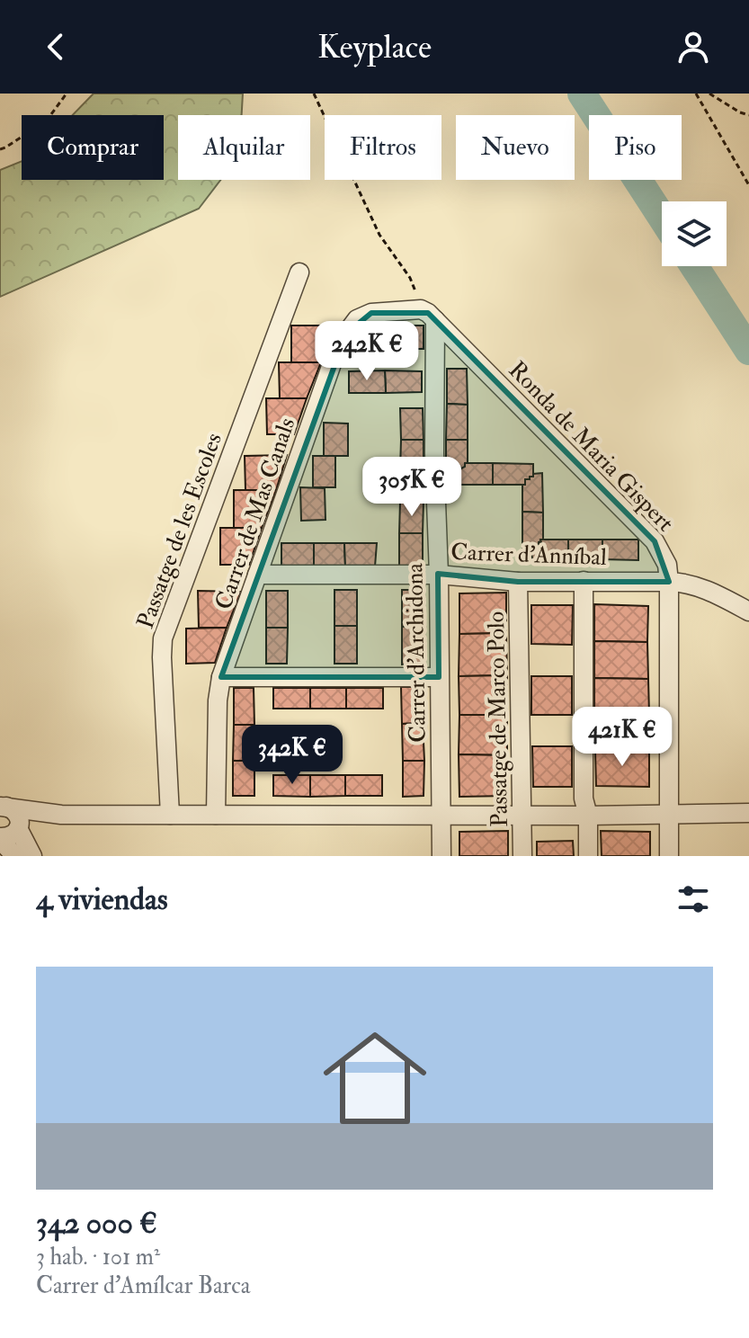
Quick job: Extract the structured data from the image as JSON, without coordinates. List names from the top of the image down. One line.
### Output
{"streets":{"street":["Ronda de Maria Gispert","Carrer de Mas Canals","Passatge de les Escoles","Carrer d'Anníbal","Carrer d'Archidona","Passatge de Marco Polo"]},"crossings":[["Ronda de Maria Gispert","Carrer de Mas Canals"],["Ronda de Maria Gispert","Carrer d'Anníbal"],["Ronda de Maria Gispert","Carrer d'Archidona"],["Carrer de Mas Canals","Carrer d'Anníbal"],["Carrer de Mas Canals","Carrer d'Archidona"],["Carrer d'Anníbal","Carrer d'Archidona"],["Carrer d'Anníbal","Passatge de Marco Polo"]],"page":{"header":"Keyplace","chip":["Comprar","Alquilar","Filtros","Nuevo","Piso"],"price":["242K €","305K €","421K €","342K €"],"heading":"4 viviendas","list":[{"name":"342 000 €","note":"3 hab. · 101 m² · Carrer d'Amílcar Barca"}]}}
